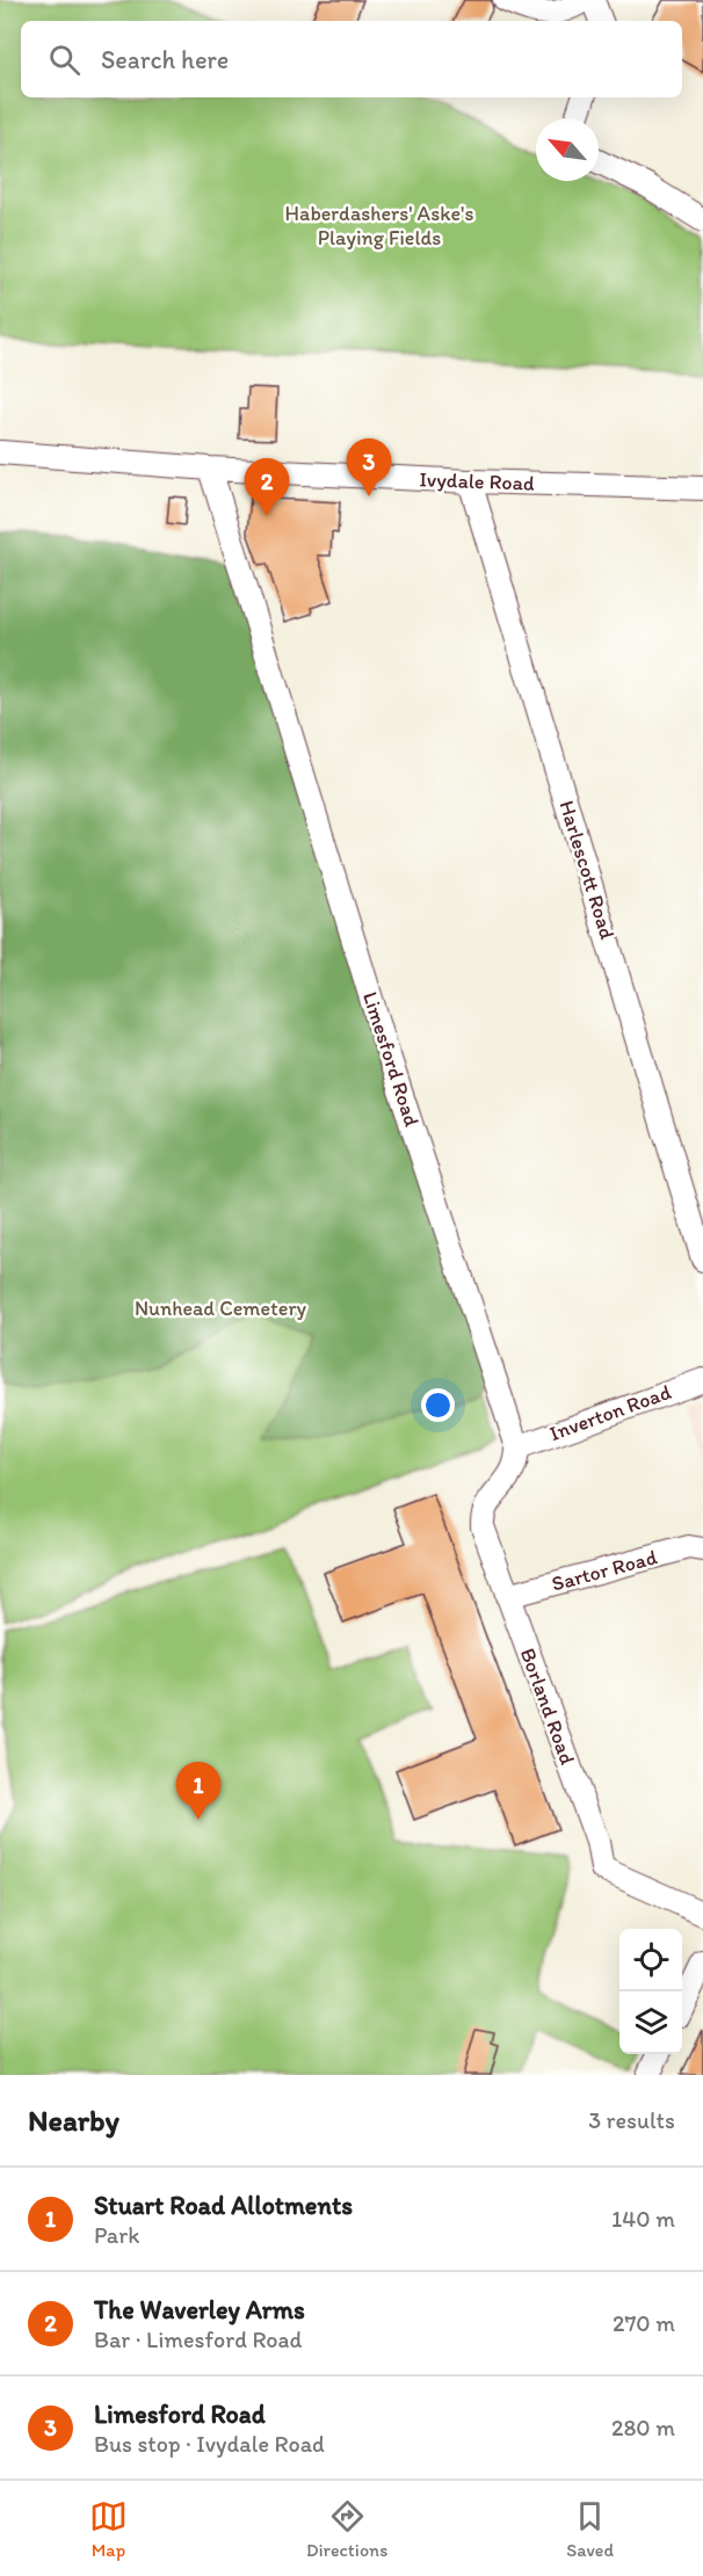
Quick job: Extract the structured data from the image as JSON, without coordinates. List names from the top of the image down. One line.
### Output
{"streets":{"street":["Ivydale Road","Harlescott Road","Limesford Road","Inverton Road","Sartor Road","Borland Road"]},"crossings":[["Ivydale Road","Harlescott Road"],["Ivydale Road","Limesford Road"],["Limesford Road","Inverton Road"],["Limesford Road","Borland Road"],["Inverton Road","Borland Road"],["Sartor Road","Borland Road"]],"parks":["Haberdashers' Aske's Playing Fields","Nunhead Cemetery"],"north":"top left","page":{"search":"Search here","pins":["3","2","1"],"heading":["Nearby","3 results"],"list":[{"mark":"1","name":"Stuart Road Allotments","note":"Park","value":"140 m"},{"mark":"2","name":"The Waverley Arms","note":"Bar · Limesford Road","value":"270 m"},{"mark":"3","name":"Limesford Road","note":"Bus stop · Ivydale Road","value":"280 m"}],"nav":["Map","Directions","Saved"]}}
